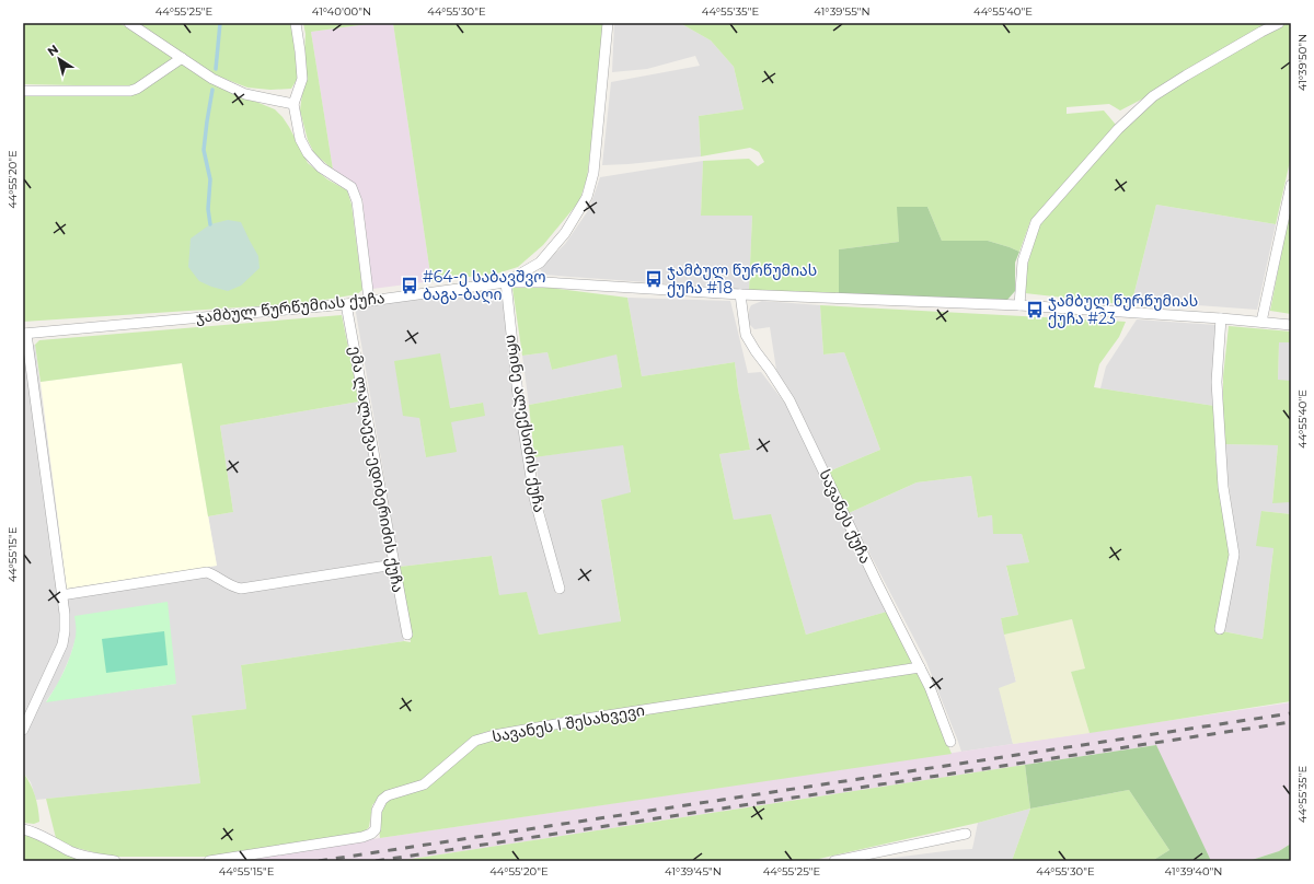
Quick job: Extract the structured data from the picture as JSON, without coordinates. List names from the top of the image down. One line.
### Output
{"streets":{"street":["ჯამბულ წურწუმიას ქუჩა","ირინე ალექსიძის ქუჩა","ემა ლალაევა-ედიბერიძის ქუჩა","სავანეს ქუჩა","სავანეს I შესახვევი"]},"crossings":[["ჯამბულ წურწუმიას ქუჩა","ირინე ალექსიძის ქუჩა"],["ჯამბულ წურწუმიას ქუჩა","ემა ლალაევა-ედიბერიძის ქუჩა"],["ჯამბულ წურწუმიას ქუჩა","სავანეს ქუჩა"],["სავანეს ქუჩა","სავანეს I შესახვევი"]],"places":{"bus stop":["ჯამბულ წურწუმიას ქუჩა #18","#64-ე საბავშვო ბაგა-ბაღი","ჯამბულ წურწუმიას ქუჩა #23"]},"north":"top left","coordinates":["44°55'25\"E","41°40'00\"N","44°55'30\"E","44°55'35\"E","41°39'55\"N","44°55'40\"E","41°39'50\"N","44°55'20\"E","44°55'15\"E","41°39'45\"N","41°39'40\"N"]}
